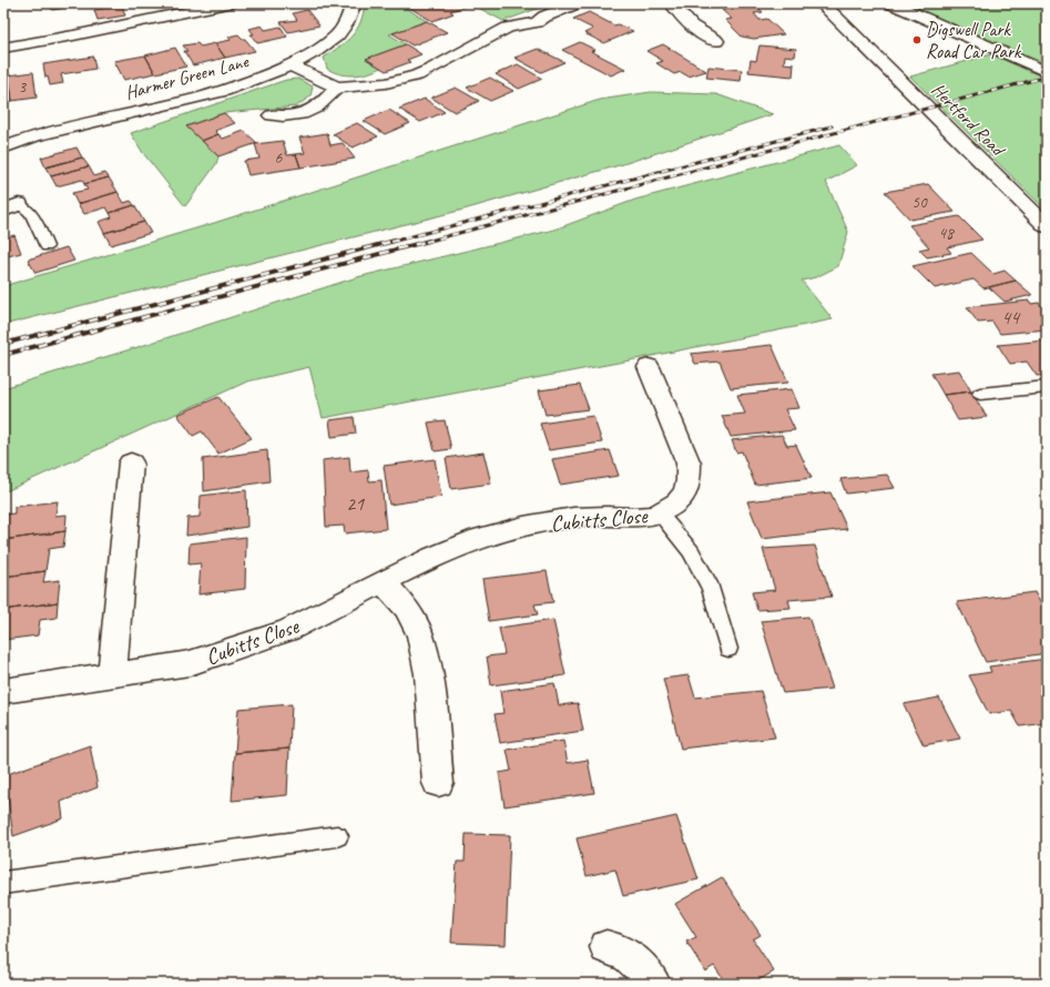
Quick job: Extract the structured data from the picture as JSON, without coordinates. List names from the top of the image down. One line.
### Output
{"streets":{"street":["Harmer Green Lane","Hertford Road","Cubitts Close"]},"places":["Digswell Park Road Car Park"],"house_numbers":["3","6","50","48","44","21"]}
